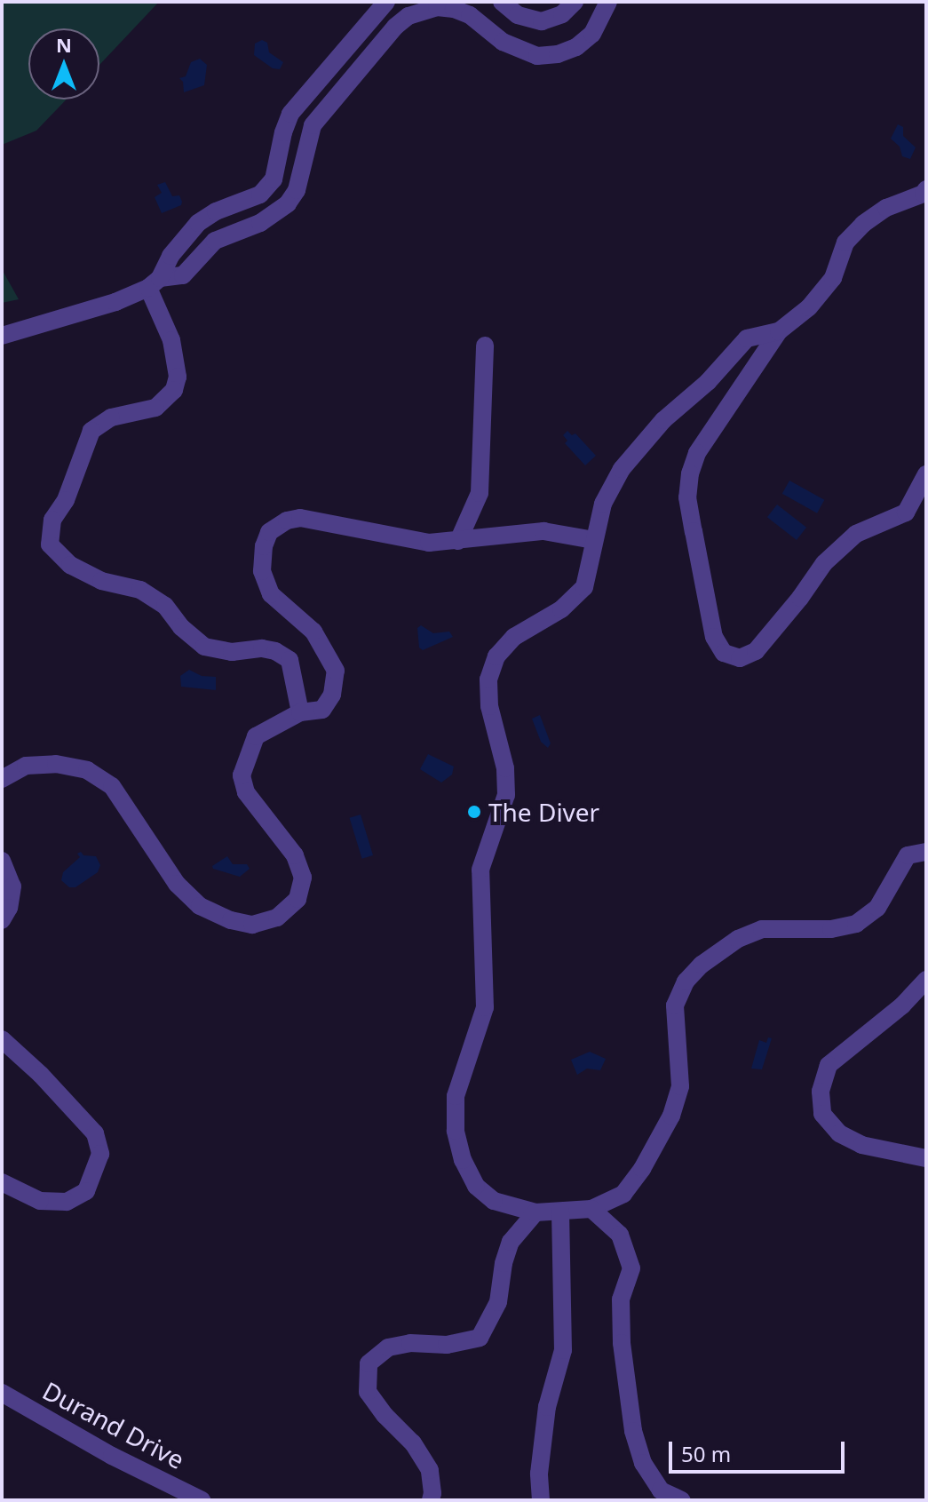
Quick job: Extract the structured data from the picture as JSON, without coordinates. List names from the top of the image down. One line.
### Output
{"streets":{"street":["Durand Drive"]},"places":["The Diver"],"scale_bar":"50 m","north":"top"}
